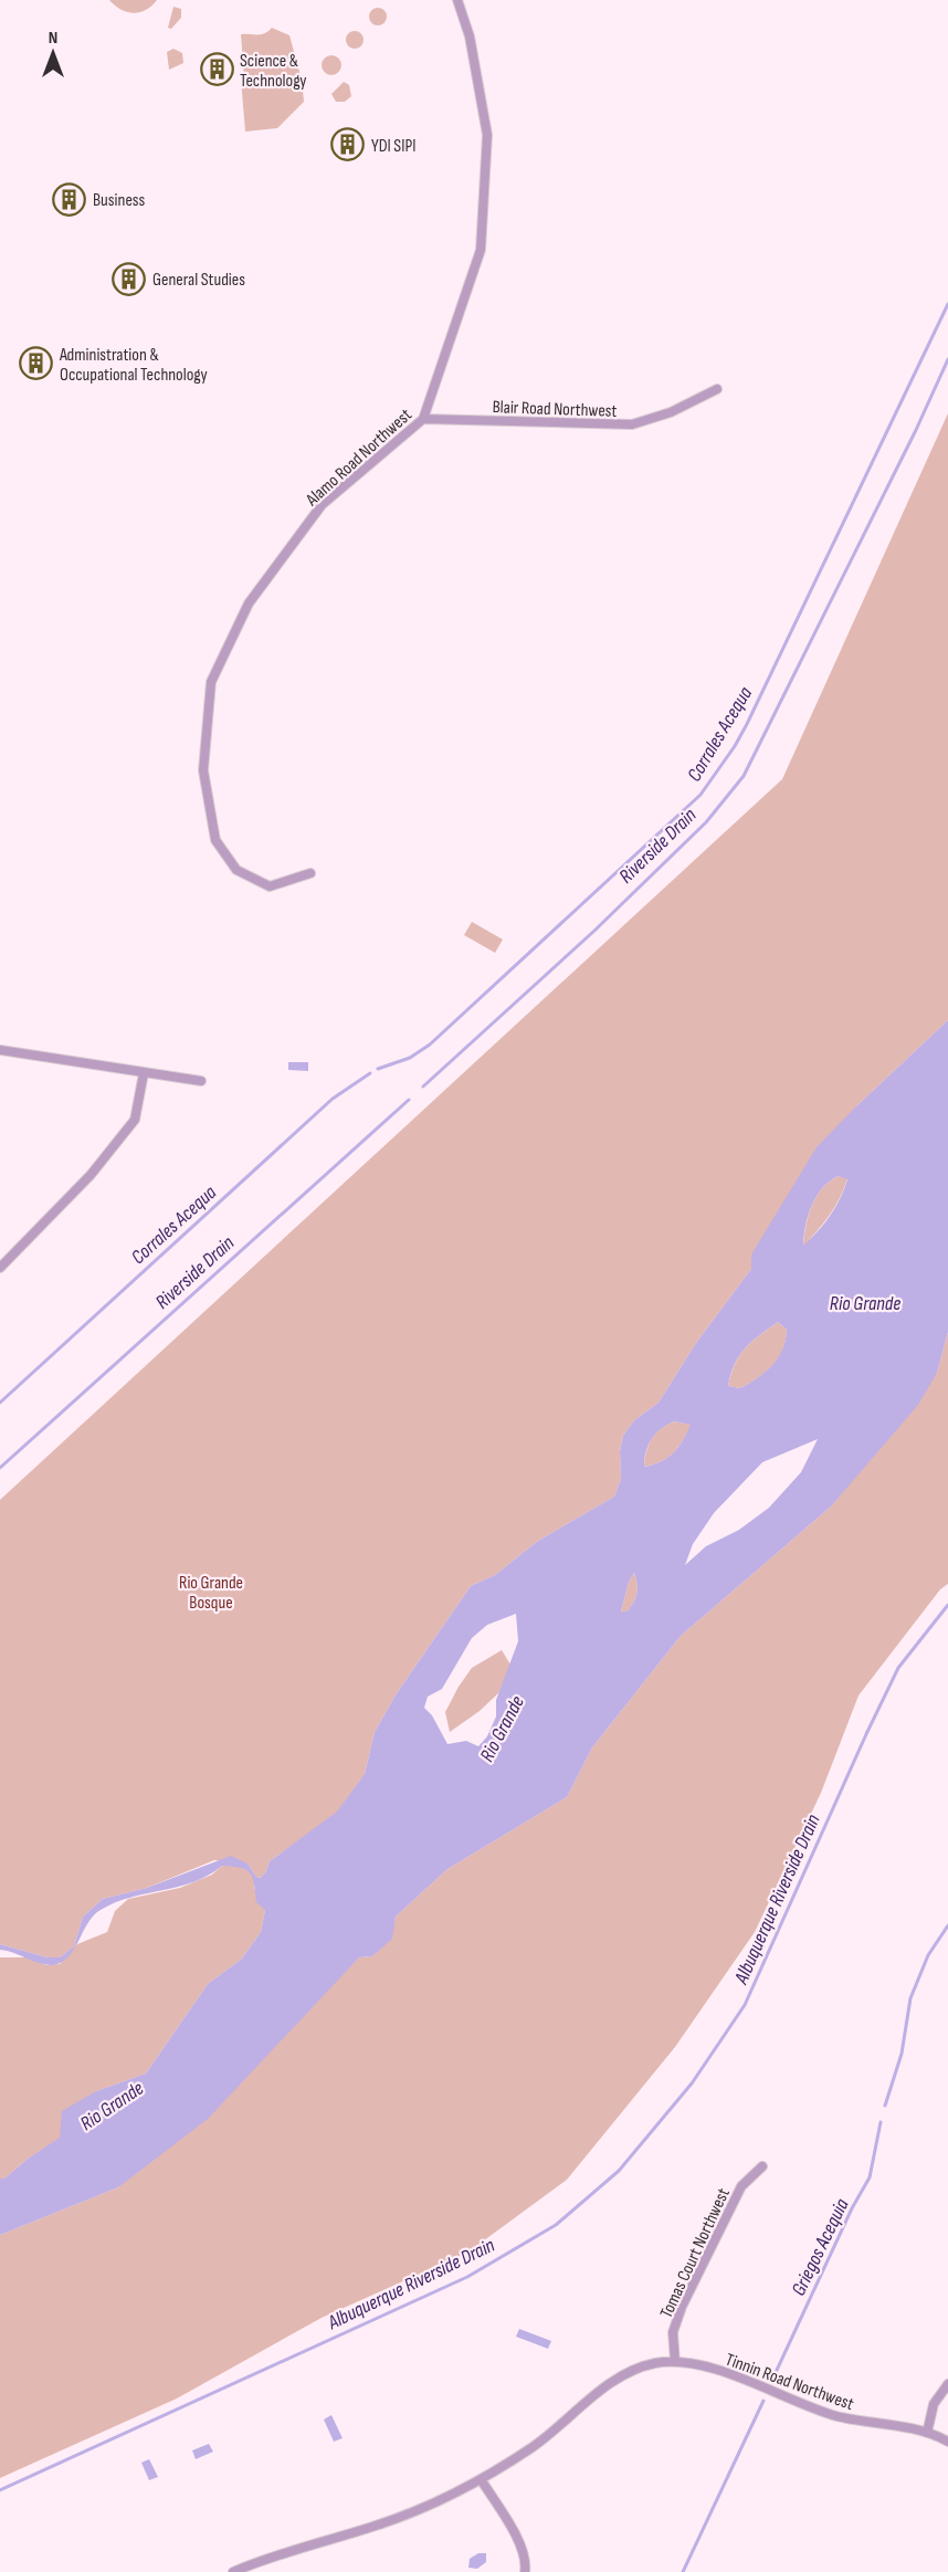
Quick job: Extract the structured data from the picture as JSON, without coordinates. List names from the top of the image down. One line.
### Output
{"streets":{"street":["Blair Road Northwest","Alamo Road Northwest","Tomas Court Northwest","Tinnin Road Northwest"]},"crossings":[["Blair Road Northwest","Alamo Road Northwest"],["Tomas Court Northwest","Tinnin Road Northwest"]],"water":["Corrales Acequa","Riverside Drain","Rio Grande","Albuquerque Riverside Drain","Griegos Acequia"],"parks":["Rio Grande Bosque"],"places":{"building":["Science & Technology","YDI SIPI","Business","General Studies","Administration & Occupational Technology"]},"north":"top"}
